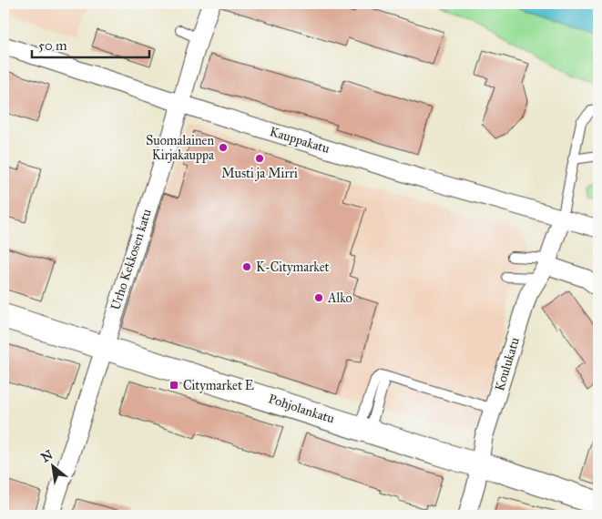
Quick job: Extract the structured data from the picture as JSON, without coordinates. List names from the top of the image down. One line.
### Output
{"streets":{"street":["Kauppakatu","Urho Kekkosen katu","Koulukatu","Pohjolankatu"]},"crossings":[["Kauppakatu","Urho Kekkosen katu"],["Kauppakatu","Koulukatu"],["Urho Kekkosen katu","Pohjolankatu"],["Koulukatu","Pohjolankatu"]],"places":{"other":["Suomalainen Kirjakauppa","Musti ja Mirri","K-Citymarket","Alko"],"transit":["Citymarket E"]},"scale_bar":"50 m","north":"top left"}
